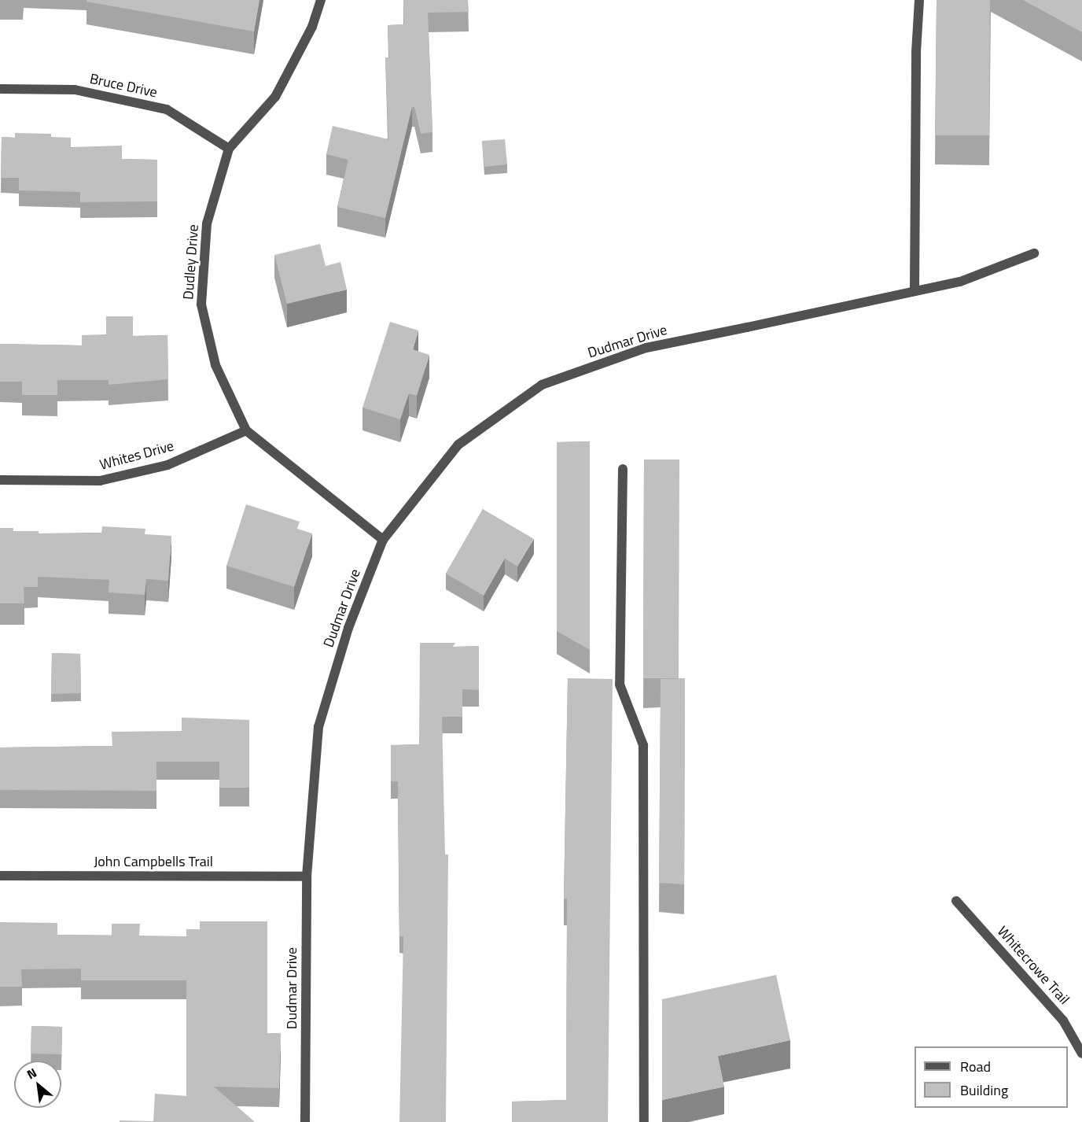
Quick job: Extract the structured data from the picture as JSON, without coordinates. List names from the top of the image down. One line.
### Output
{"streets":{"street":["Bruce Drive","Dudley Drive","Dudmar Drive","Whites Drive","John Campbells Trail","Whitecrowe Trail"]},"crossings":[["Bruce Drive","Dudley Drive"],["Dudley Drive","Dudmar Drive"],["Dudley Drive","Whites Drive"],["Dudmar Drive","John Campbells Trail"]],"legend":["Road","Building"],"north":"top left"}
